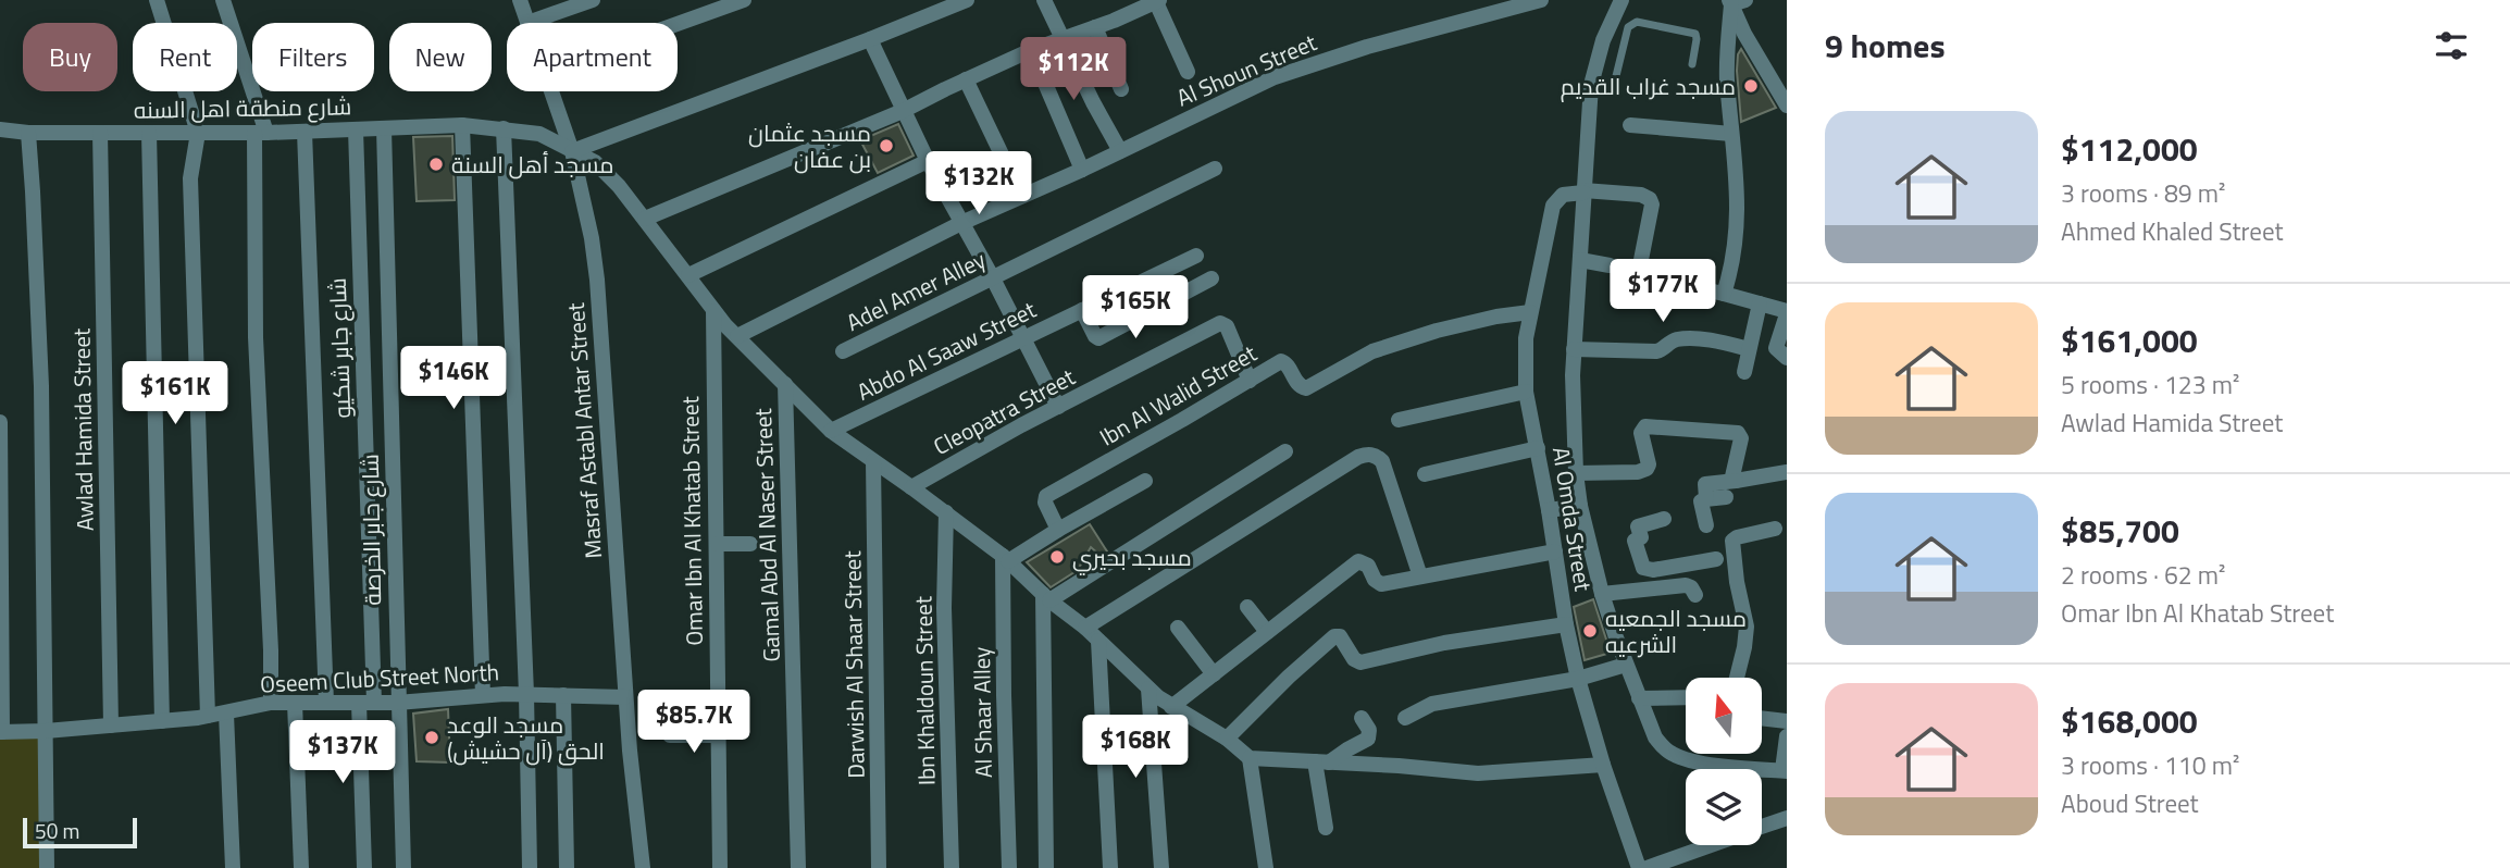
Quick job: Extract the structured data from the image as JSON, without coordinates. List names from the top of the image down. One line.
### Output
{"streets":{"street":["Al Shoun Street","شارع منطقة اهل السنه","Adel Amer Alley","شارع جابر شكيو","Abdo Al Saaw Street","Ibn Al Walid Street","Cleopatra Street","Awlad Hamida Street","Masraf Astabl Antar Street","Al Omda Street","Omar Ibn Al Khatab Street","شارع جابر الخرصة","Gamal Abd Al Naser Street","Darwish Al Shaar Street","Oseem Club Street North","Ibn Khaldoun Street","Al Shaar Alley"]},"crossings":[["Al Shoun Street","شارع منطقة اهل السنه"],["شارع منطقة اهل السنه","شارع جابر شكيو"],["شارع منطقة اهل السنه","Abdo Al Saaw Street"],["شارع منطقة اهل السنه","Cleopatra Street"],["شارع منطقة اهل السنه","Awlad Hamida Street"],["شارع منطقة اهل السنه","Masraf Astabl Antar Street"],["شارع منطقة اهل السنه","Omar Ibn Al Khatab Street"],["شارع منطقة اهل السنه","شارع جابر الخرصة"],["شارع منطقة اهل السنه","Gamal Abd Al Naser Street"],["شارع منطقة اهل السنه","Darwish Al Shaar Street"],["شارع منطقة اهل السنه","Ibn Khaldoun Street"],["شارع منطقة اهل السنه","Al Shaar Alley"],["شارع جابر شكيو","Oseem Club Street North"],["Ibn Al Walid Street","Cleopatra Street"],["Ibn Al Walid Street","Al Omda Street"],["Awlad Hamida Street","Oseem Club Street North"],["Masraf Astabl Antar Street","Oseem Club Street North"],["شارع جابر الخرصة","Oseem Club Street North"]],"places":["مسجد غراب القديم","مسجد عثمان بن عفان","مسجد أهل السنة","مسجد بحيري","مسجد الجمعيه الشرعيه","مسجد الوعد الحق (آل حشيش)"],"scale_bar":"50 m","north":"top","page":{"heading":"9 homes","chip":["Buy","Rent","Filters","New","Apartment"],"price":["$112K","$132K","$177K","$165K","$146K","$161K","$85.7K","$168K","$137K"],"list":[{"name":"$112,000","note":"3 rooms · 89 m² · Ahmed Khaled Street"},{"name":"$161,000","note":"5 rooms · 123 m² · Awlad Hamida Street"},{"name":"$85,700","note":"2 rooms · 62 m² · Omar Ibn Al Khatab Street"},{"name":"$168,000","note":"3 rooms · 110 m² · Aboud Street"}],"scale":"50 m"}}
